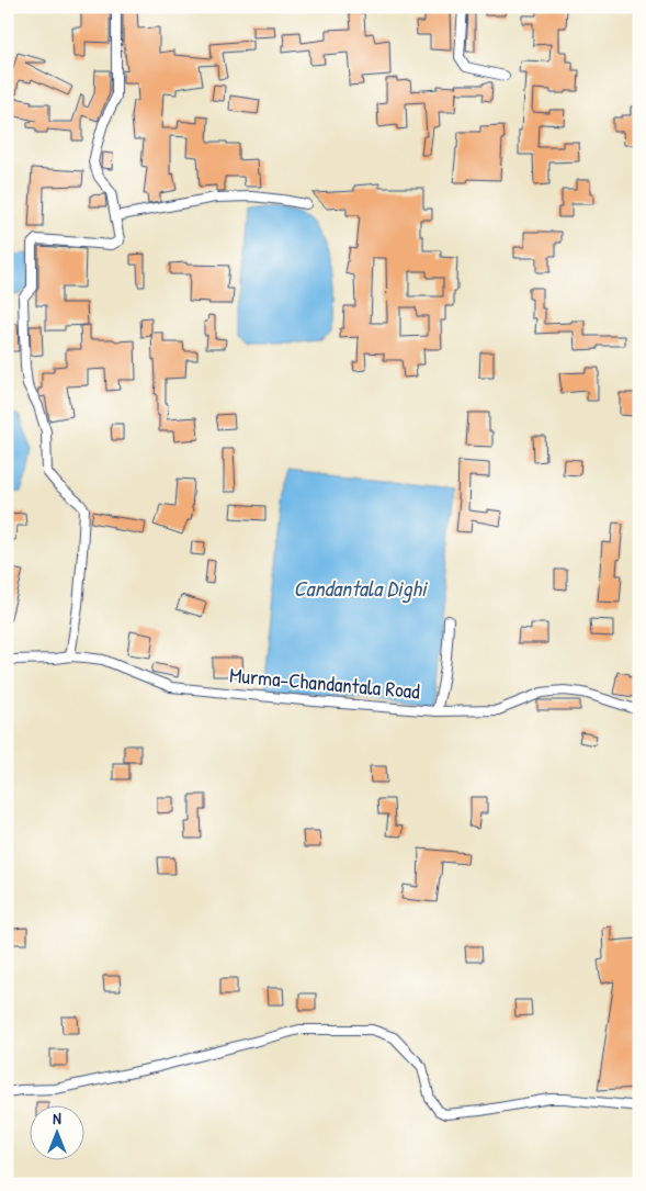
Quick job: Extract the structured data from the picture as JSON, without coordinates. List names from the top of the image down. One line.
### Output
{"streets":{"street":["Murma-Chandantala Road"]},"water":["Candantala Dighi"],"north":"top"}
